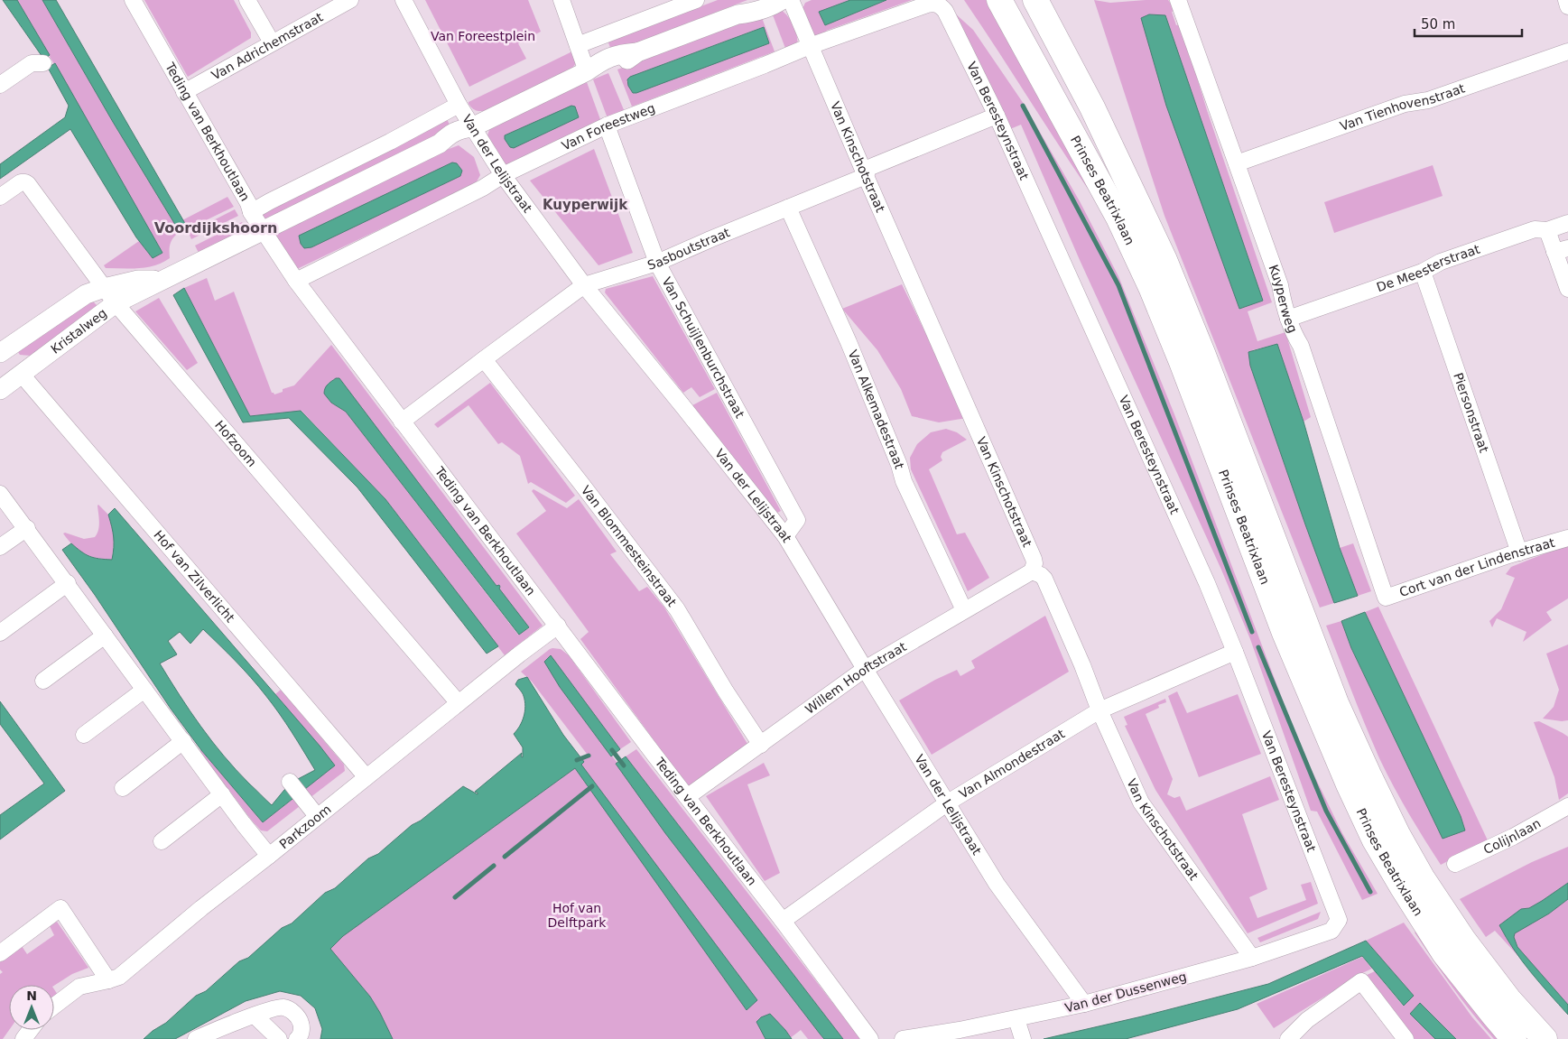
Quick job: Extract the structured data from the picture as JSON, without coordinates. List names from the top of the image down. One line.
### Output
{"streets":{"main road":["Prinses Beatrixlaan"],"street":["Van Adrichemstraat","Van Tienhovenstraat","Van Beresteynstraat","Van Foreestweg","Teding van Berkhoutlaan","Van Kinschotstraat","Van der Lelijstraat","Sasboutstraat","De Meesterstraat","Kuyperweg","Kristalweg","Van Schuijlenburchstraat","Van Alkemadestraat","Piersonstraat","Hofzoom","Van Blommesteinstraat","Cort van der Lindenstraat","Hof van Zilverlicht","Willem Hooftstraat","Van Almondestraat","Parkzoom","Colijnlaan","Van der Dussenweg"]},"crossings":[["Van Adrichemstraat","Teding van Berkhoutlaan"],["Van Tienhovenstraat","Kuyperweg"],["Van Beresteynstraat","Van Foreestweg"],["Van Beresteynstraat","Sasboutstraat"],["Van Beresteynstraat","Van Almondestraat"],["Van Beresteynstraat","Van der Dussenweg"],["Van Foreestweg","Teding van Berkhoutlaan"],["Van Foreestweg","Van Kinschotstraat"],["Van Foreestweg","Van der Lelijstraat"],["Van Foreestweg","Van Schuijlenburchstraat"],["Teding van Berkhoutlaan","Sasboutstraat"],["Teding van Berkhoutlaan","Kristalweg"],["Teding van Berkhoutlaan","Willem Hooftstraat"],["Teding van Berkhoutlaan","Van Almondestraat"],["Teding van Berkhoutlaan","Parkzoom"],["Van Kinschotstraat","Sasboutstraat"],["Van Kinschotstraat","Willem Hooftstraat"],["Van Kinschotstraat","Van Almondestraat"],["Van Kinschotstraat","Van der Dussenweg"],["Van der Lelijstraat","Sasboutstraat"],["Van der Lelijstraat","Van Schuijlenburchstraat"],["Van der Lelijstraat","Willem Hooftstraat"],["Van der Lelijstraat","Van Almondestraat"],["Van der Lelijstraat","Van der Dussenweg"],["Sasboutstraat","Van Schuijlenburchstraat"],["Sasboutstraat","Van Alkemadestraat"],["Sasboutstraat","Van Blommesteinstraat"],["De Meesterstraat","Kuyperweg"],["De Meesterstraat","Piersonstraat"],["Kuyperweg","Cort van der Lindenstraat"],["Kristalweg","Hofzoom"],["Kristalweg","Hof van Zilverlicht"],["Van Alkemadestraat","Willem Hooftstraat"],["Piersonstraat","Cort van der Lindenstraat"],["Hofzoom","Parkzoom"],["Van Blommesteinstraat","Willem Hooftstraat"],["Hof van Zilverlicht","Parkzoom"]],"districts":["Kuyperwijk","Voordijkshoorn"],"parks":["Van Foreestplein","Hof van Delftpark"],"scale_bar":"50 m","north":"top"}
